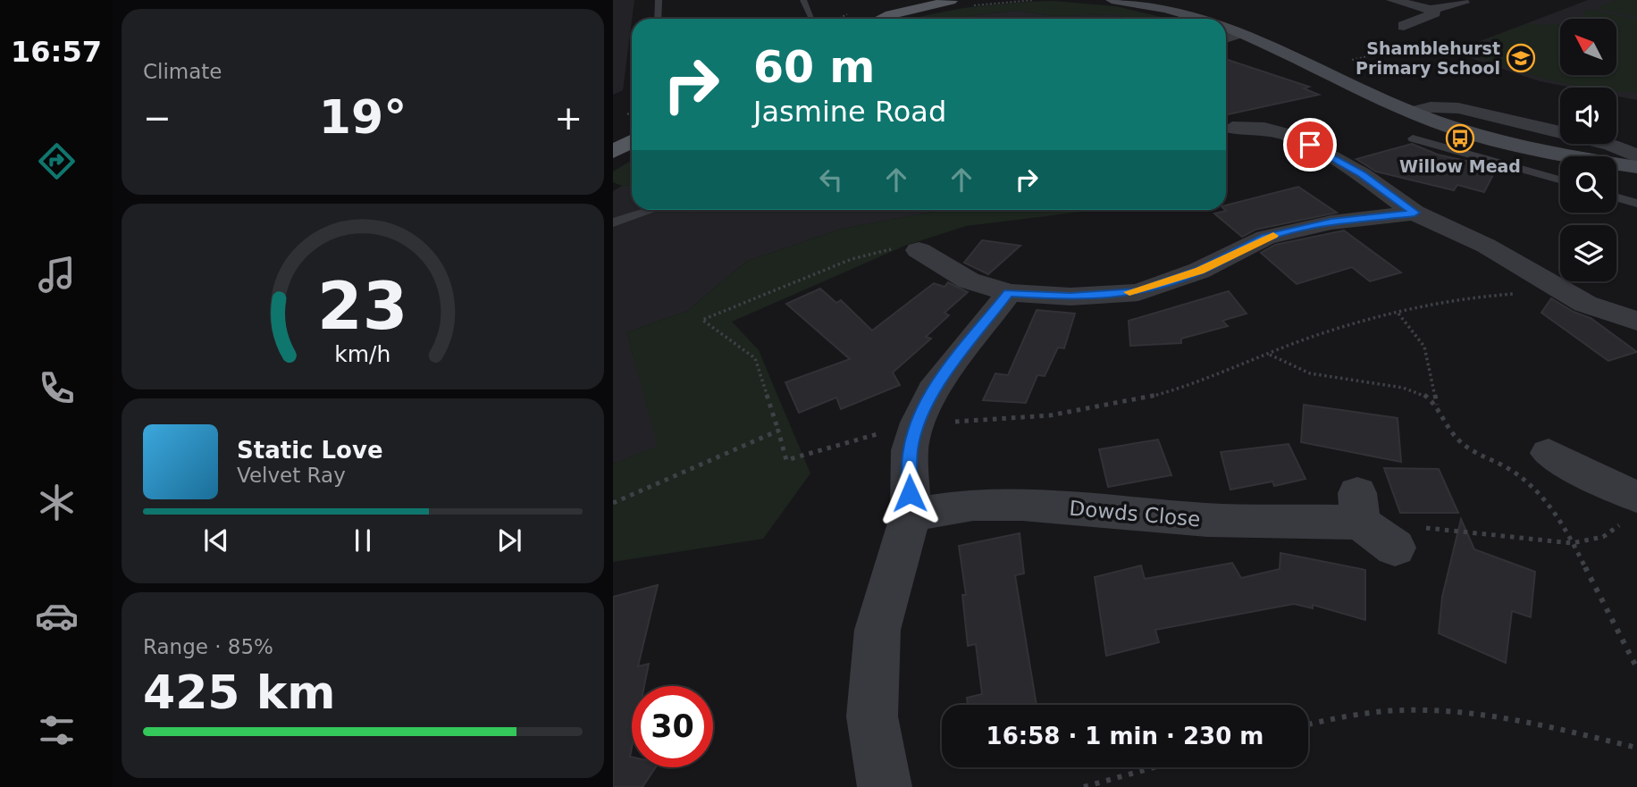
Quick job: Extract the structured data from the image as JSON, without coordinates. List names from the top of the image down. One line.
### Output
{"streets":{"street":["Dowds Close"]},"places":{"school or university":["Shamblehurst Primary School"],"bus stop":["Willow Mead"]},"north":"top left","page":{"tabs":"16:57","tile":["Climate",["Range · 85%","425 km"]],"turn":["60 m","Jasmine Road"],"heat":["−","19°","+"],"song":["Static Love","Velvet Ray"],"limit":"30","trip":"16:58 · 1 min · 230 m","gauge":["23","km/h"]}}
